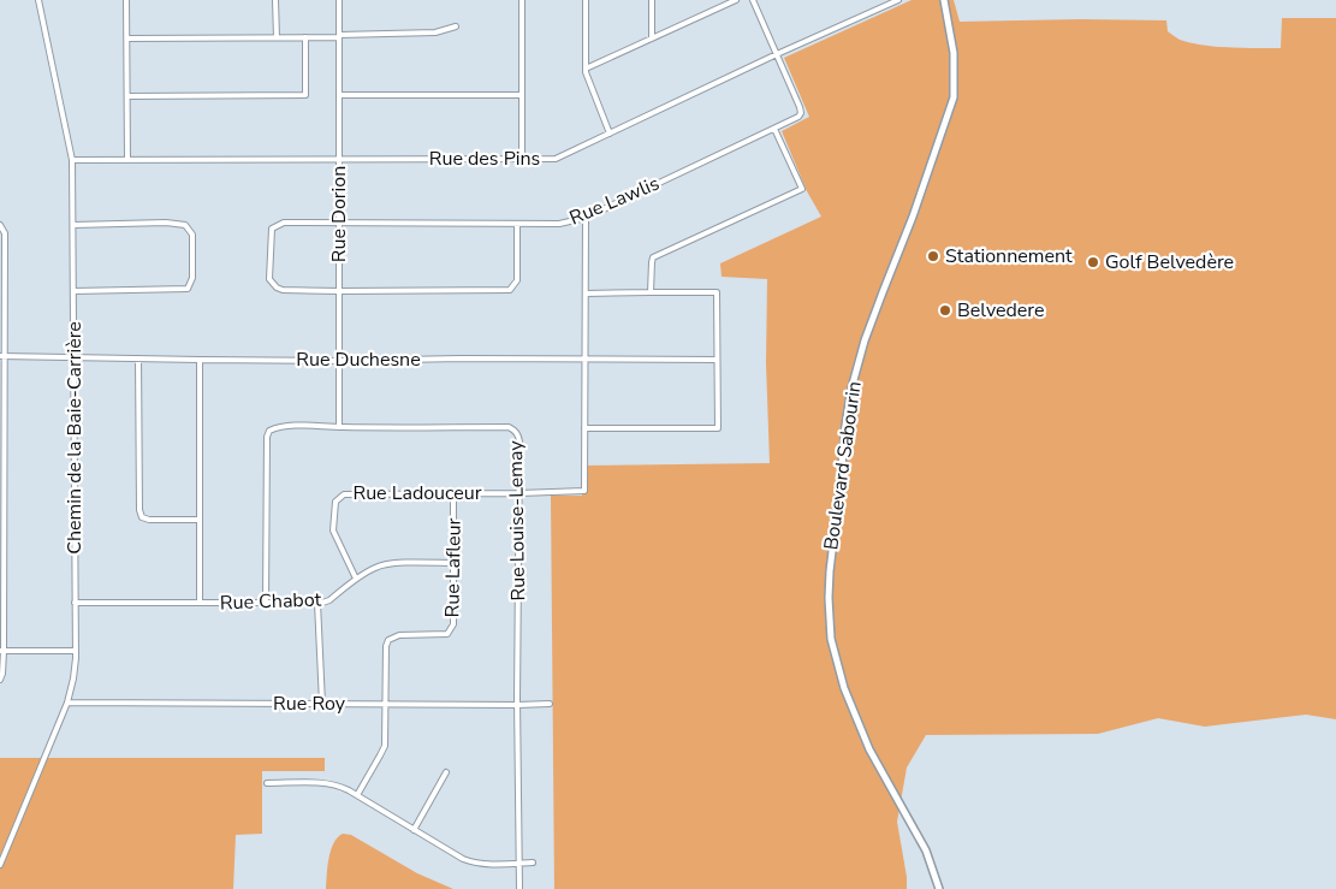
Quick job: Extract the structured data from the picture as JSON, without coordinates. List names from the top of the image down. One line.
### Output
{"streets":{"street":["Rue des Pins","Rue Lawlis","Rue Dorion","Rue Duchesne","Chemin de la Baie-Carrière","Boulevard Sabourin","Rue Ladouceur","Rue Louise-Lemay","Rue Lafleur","Rue Chabot","Rue Roy"]},"crossings":[["Rue des Pins","Rue Lawlis"],["Rue des Pins","Rue Dorion"],["Rue des Pins","Chemin de la Baie-Carrière"],["Rue Lawlis","Rue Dorion"],["Rue Dorion","Rue Duchesne"],["Rue Dorion","Rue Louise-Lemay"],["Rue Duchesne","Chemin de la Baie-Carrière"],["Chemin de la Baie-Carrière","Rue Chabot"],["Chemin de la Baie-Carrière","Rue Roy"],["Rue Ladouceur","Rue Louise-Lemay"],["Rue Ladouceur","Rue Lafleur"],["Rue Ladouceur","Rue Chabot"],["Rue Louise-Lemay","Rue Chabot"],["Rue Louise-Lemay","Rue Roy"],["Rue Lafleur","Rue Chabot"],["Rue Lafleur","Rue Roy"]],"places":["Stationnement","Golf Belvedère","Belvedere"]}
